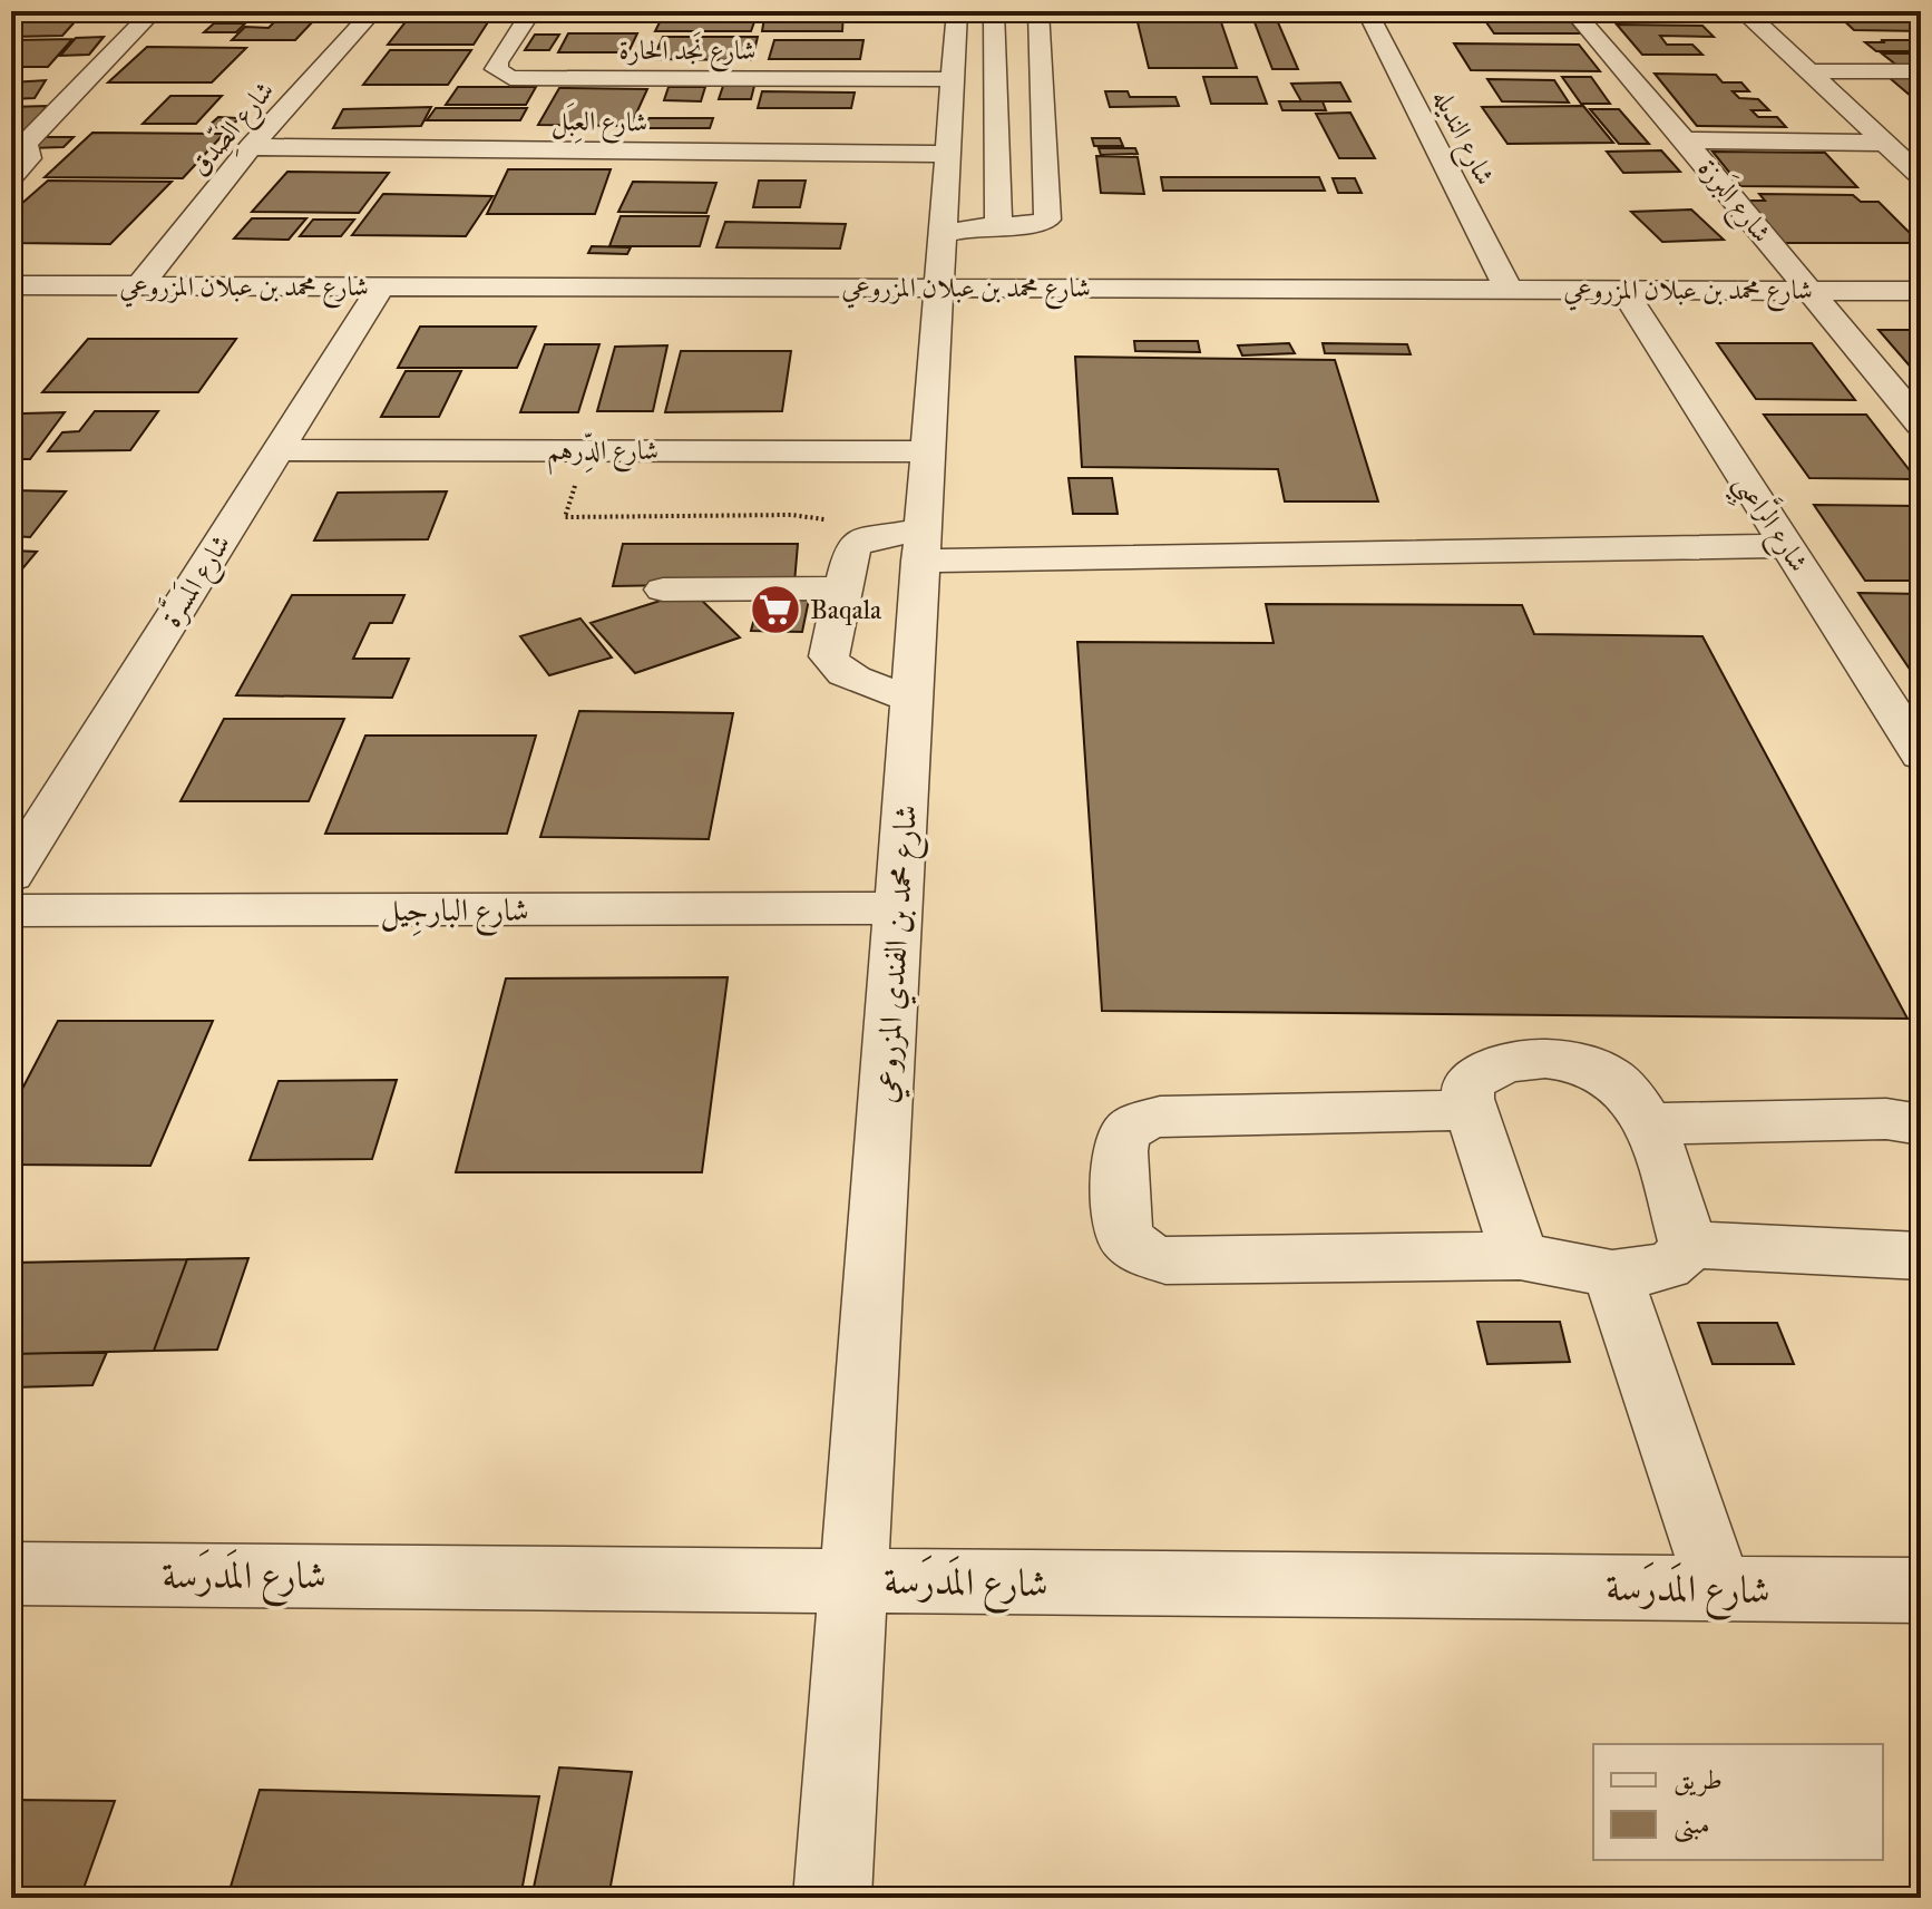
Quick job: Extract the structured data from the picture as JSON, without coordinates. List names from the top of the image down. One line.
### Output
{"streets":{"street":["شارع نَجد الحارة","شارع العِبَل","شارع الصِّدق","شارع النديله","شارع البَرزة","شارع محمد بن عبلان المزروعي","شارع الدِّرهم","شارع الرَّاعبِي","شارع المَسرَّة","شارع البارجِيل","شارع محمد بن الفندي المزروعي","شارع المَدرَسة"]},"crossings":[["شارع نَجد الحارة","شارع محمد بن الفندي المزروعي"],["شارع العِبَل","شارع الصِّدق"],["شارع العِبَل","شارع محمد بن الفندي المزروعي"],["شارع الصِّدق","شارع محمد بن عبلان المزروعي"],["شارع النديله","شارع محمد بن عبلان المزروعي"],["شارع البَرزة","شارع محمد بن عبلان المزروعي"],["شارع محمد بن عبلان المزروعي","شارع الرَّاعبِي"],["شارع محمد بن عبلان المزروعي","شارع المَسرَّة"],["شارع محمد بن عبلان المزروعي","شارع محمد بن الفندي المزروعي"],["شارع الدِّرهم","شارع المَسرَّة"],["شارع الدِّرهم","شارع محمد بن الفندي المزروعي"],["شارع البارجِيل","شارع محمد بن الفندي المزروعي"],["شارع محمد بن الفندي المزروعي","شارع المَدرَسة"]],"places":{"supermarket":["Baqala"]},"legend":["طريق","مبنى"]}
